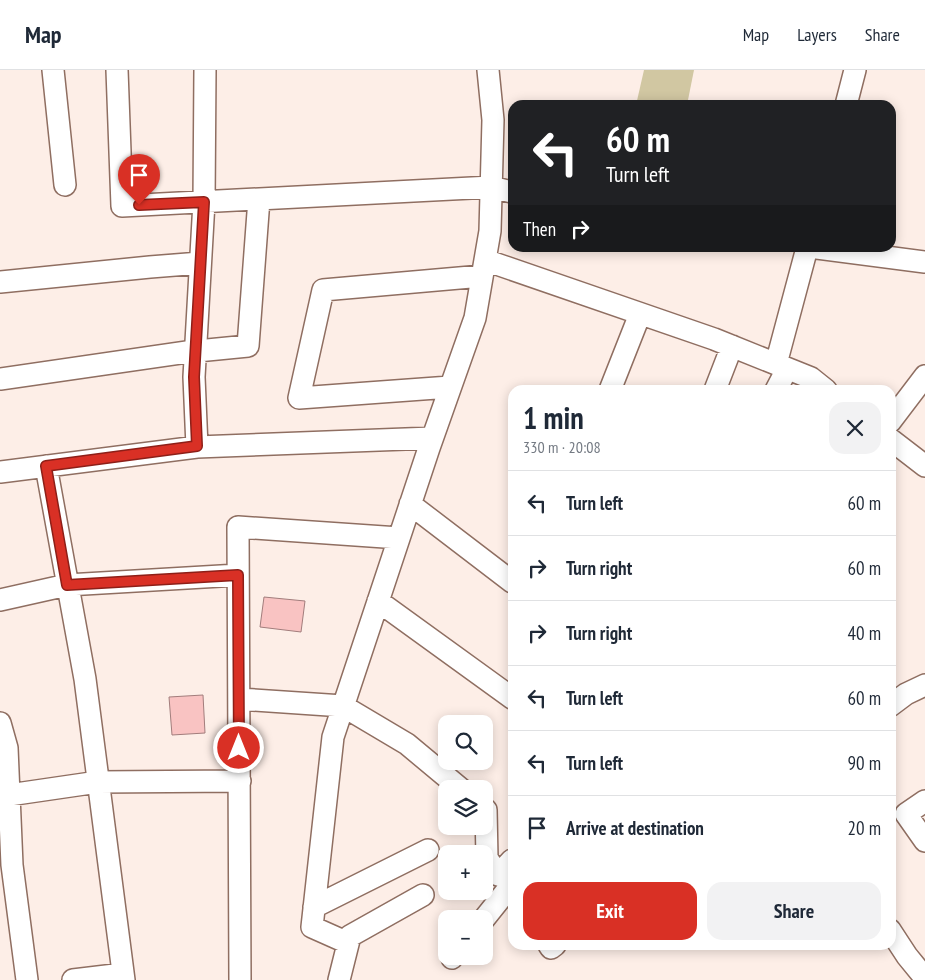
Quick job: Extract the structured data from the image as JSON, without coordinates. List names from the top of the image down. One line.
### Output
{"page":{"header":"Map","nav":["Map","Layers","Share"],"turn":["60 m","Turn left"],"then":"Then","heading":["1 min","330 m · 20:08"],"list":[{"name":"Turn left","value":"60 m"},{"name":"Turn right","value":"60 m"},{"name":"Turn right","value":"40 m"},{"name":"Turn left","value":"60 m"},{"name":"Turn left","value":"90 m"},{"name":"Arrive at destination","value":"20 m"}],"map_buttons":["+","−"],"buttons":["Exit","Share"]}}
